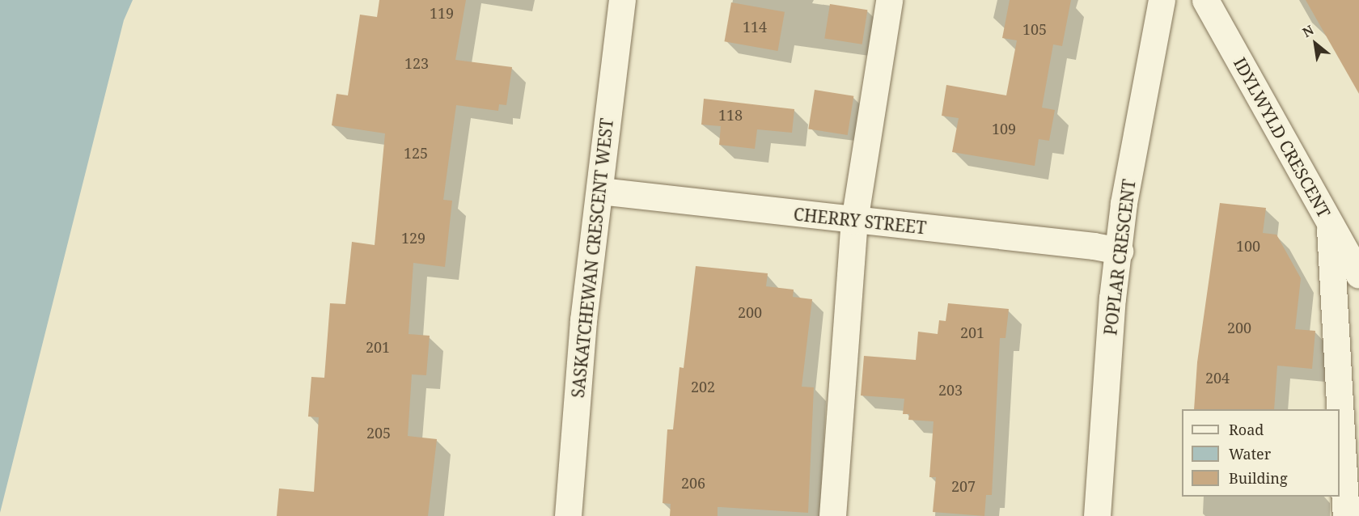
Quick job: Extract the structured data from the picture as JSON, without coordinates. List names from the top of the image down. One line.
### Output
{"streets":{"street":["IDYLWYLD CRESCENT","CHERRY STREET","POPLAR CRESCENT","SASKATCHEWAN CRESCENT WEST"]},"crossings":[["CHERRY STREET","POPLAR CRESCENT"],["CHERRY STREET","SASKATCHEWAN CRESCENT WEST"]],"house_numbers":["119","114","105","123","118","109","125","129","100","200","200","201","201","204","202","203","205","206","207"],"legend":["Road","Water","Building"],"north":"top left"}
